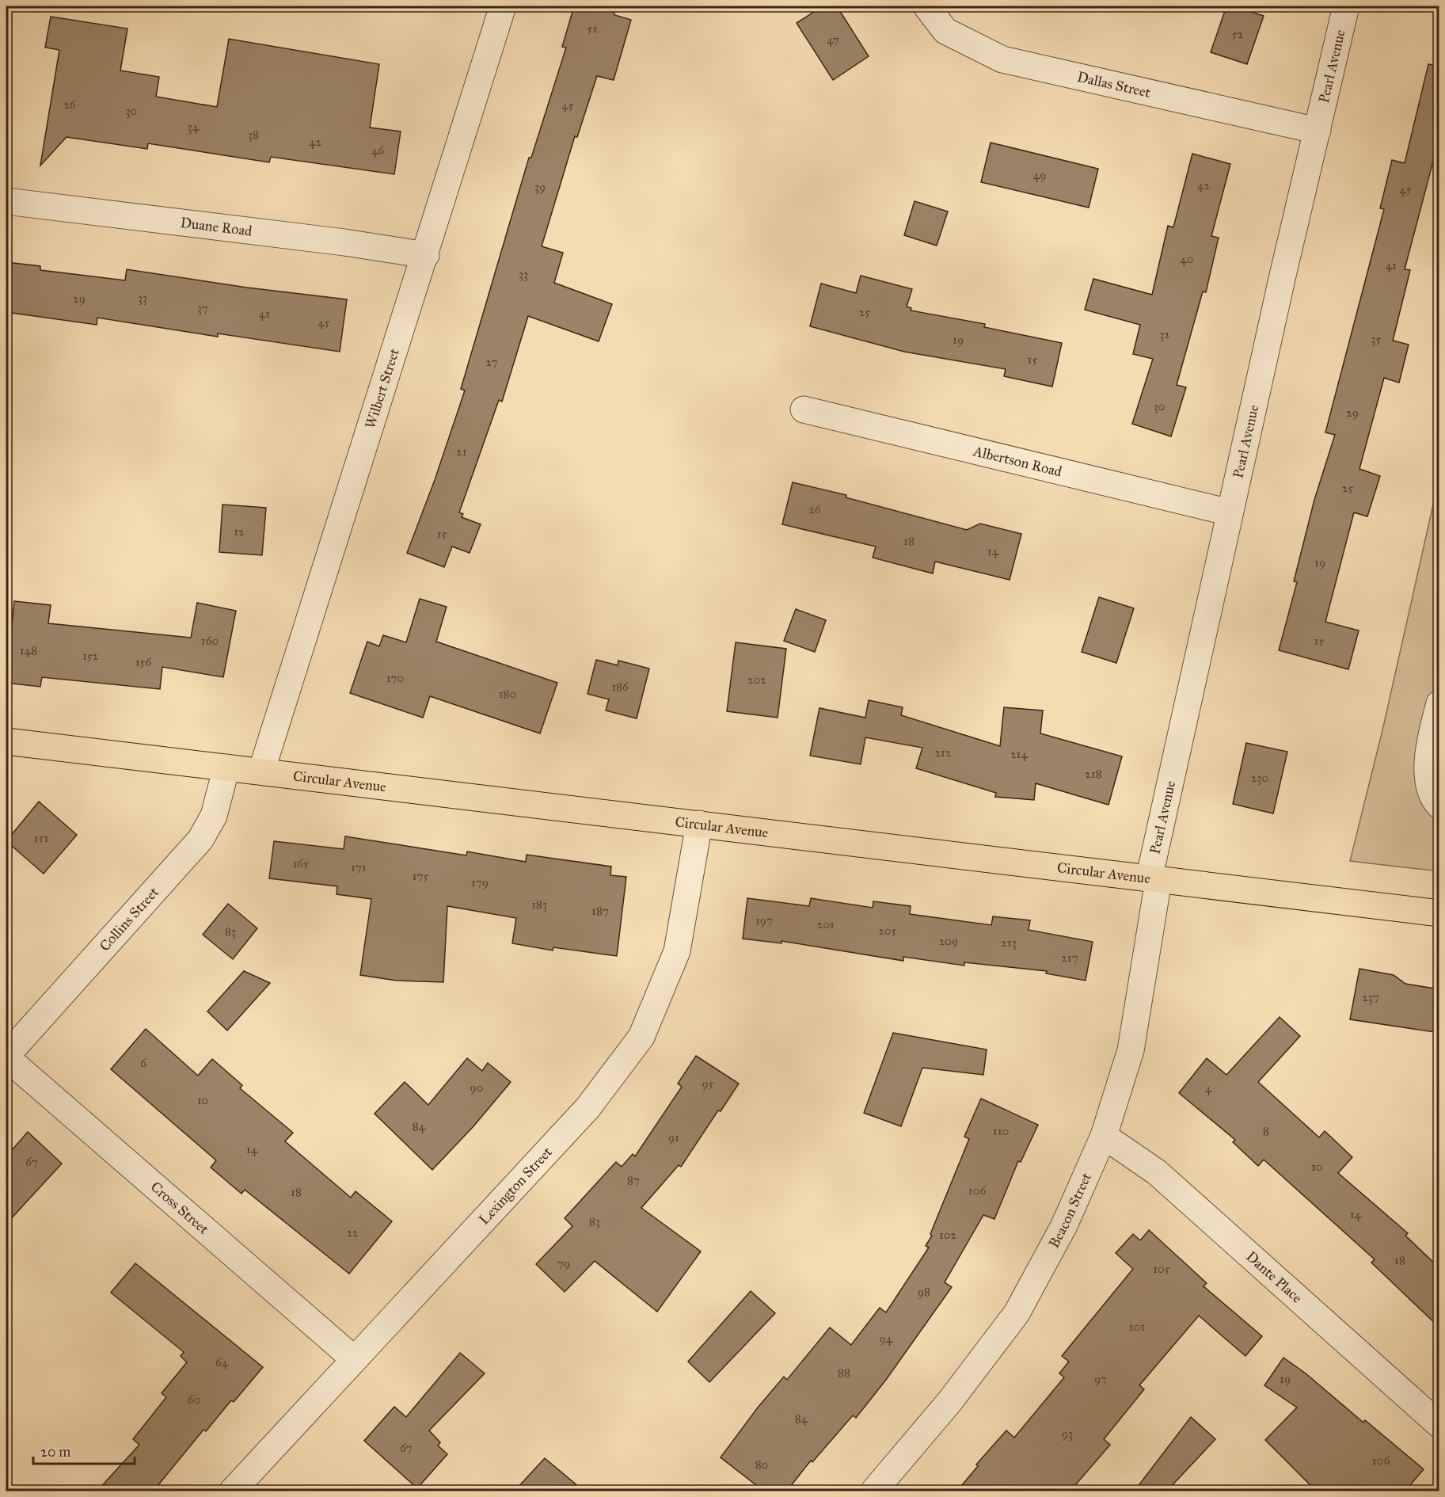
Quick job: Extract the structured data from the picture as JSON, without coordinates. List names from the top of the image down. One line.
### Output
{"streets":{"main road":["Circular Avenue"],"street":["Pearl Avenue","Dallas Street","Duane Road","Wilbert Street","Albertson Road","Collins Street","Lexington Street","Cross Street","Beacon Street","Dante Place"]},"crossings":[["Pearl Avenue","Dallas Street"],["Pearl Avenue","Albertson Road"],["Pearl Avenue","Circular Avenue"],["Pearl Avenue","Beacon Street"],["Duane Road","Wilbert Street"],["Wilbert Street","Circular Avenue"],["Circular Avenue","Collins Street"],["Circular Avenue","Lexington Street"],["Circular Avenue","Beacon Street"],["Collins Street","Cross Street"],["Lexington Street","Cross Street"],["Beacon Street","Dante Place"]],"house_numbers":["51","52","47","26","45","30","34","38","42","46","49","42","39","45","40","41","33","33","29","37","25","41","45","32","35","19","15","27","30","29","21","25","26","12","15","18","14","19","160","15","148","152","156","170","202","186","180","212","214","218","230","151","165","171","175","179","183","187","197","201","205","83","209","213","217","237","6","95","90","4","10","84","110","8","91","14","67","10","87","106","18","14","83","22","102","18","79","105","98","101","94","64","88","97","19","60","84","93","67","106","80"],"scale_bar":"20 m"}
